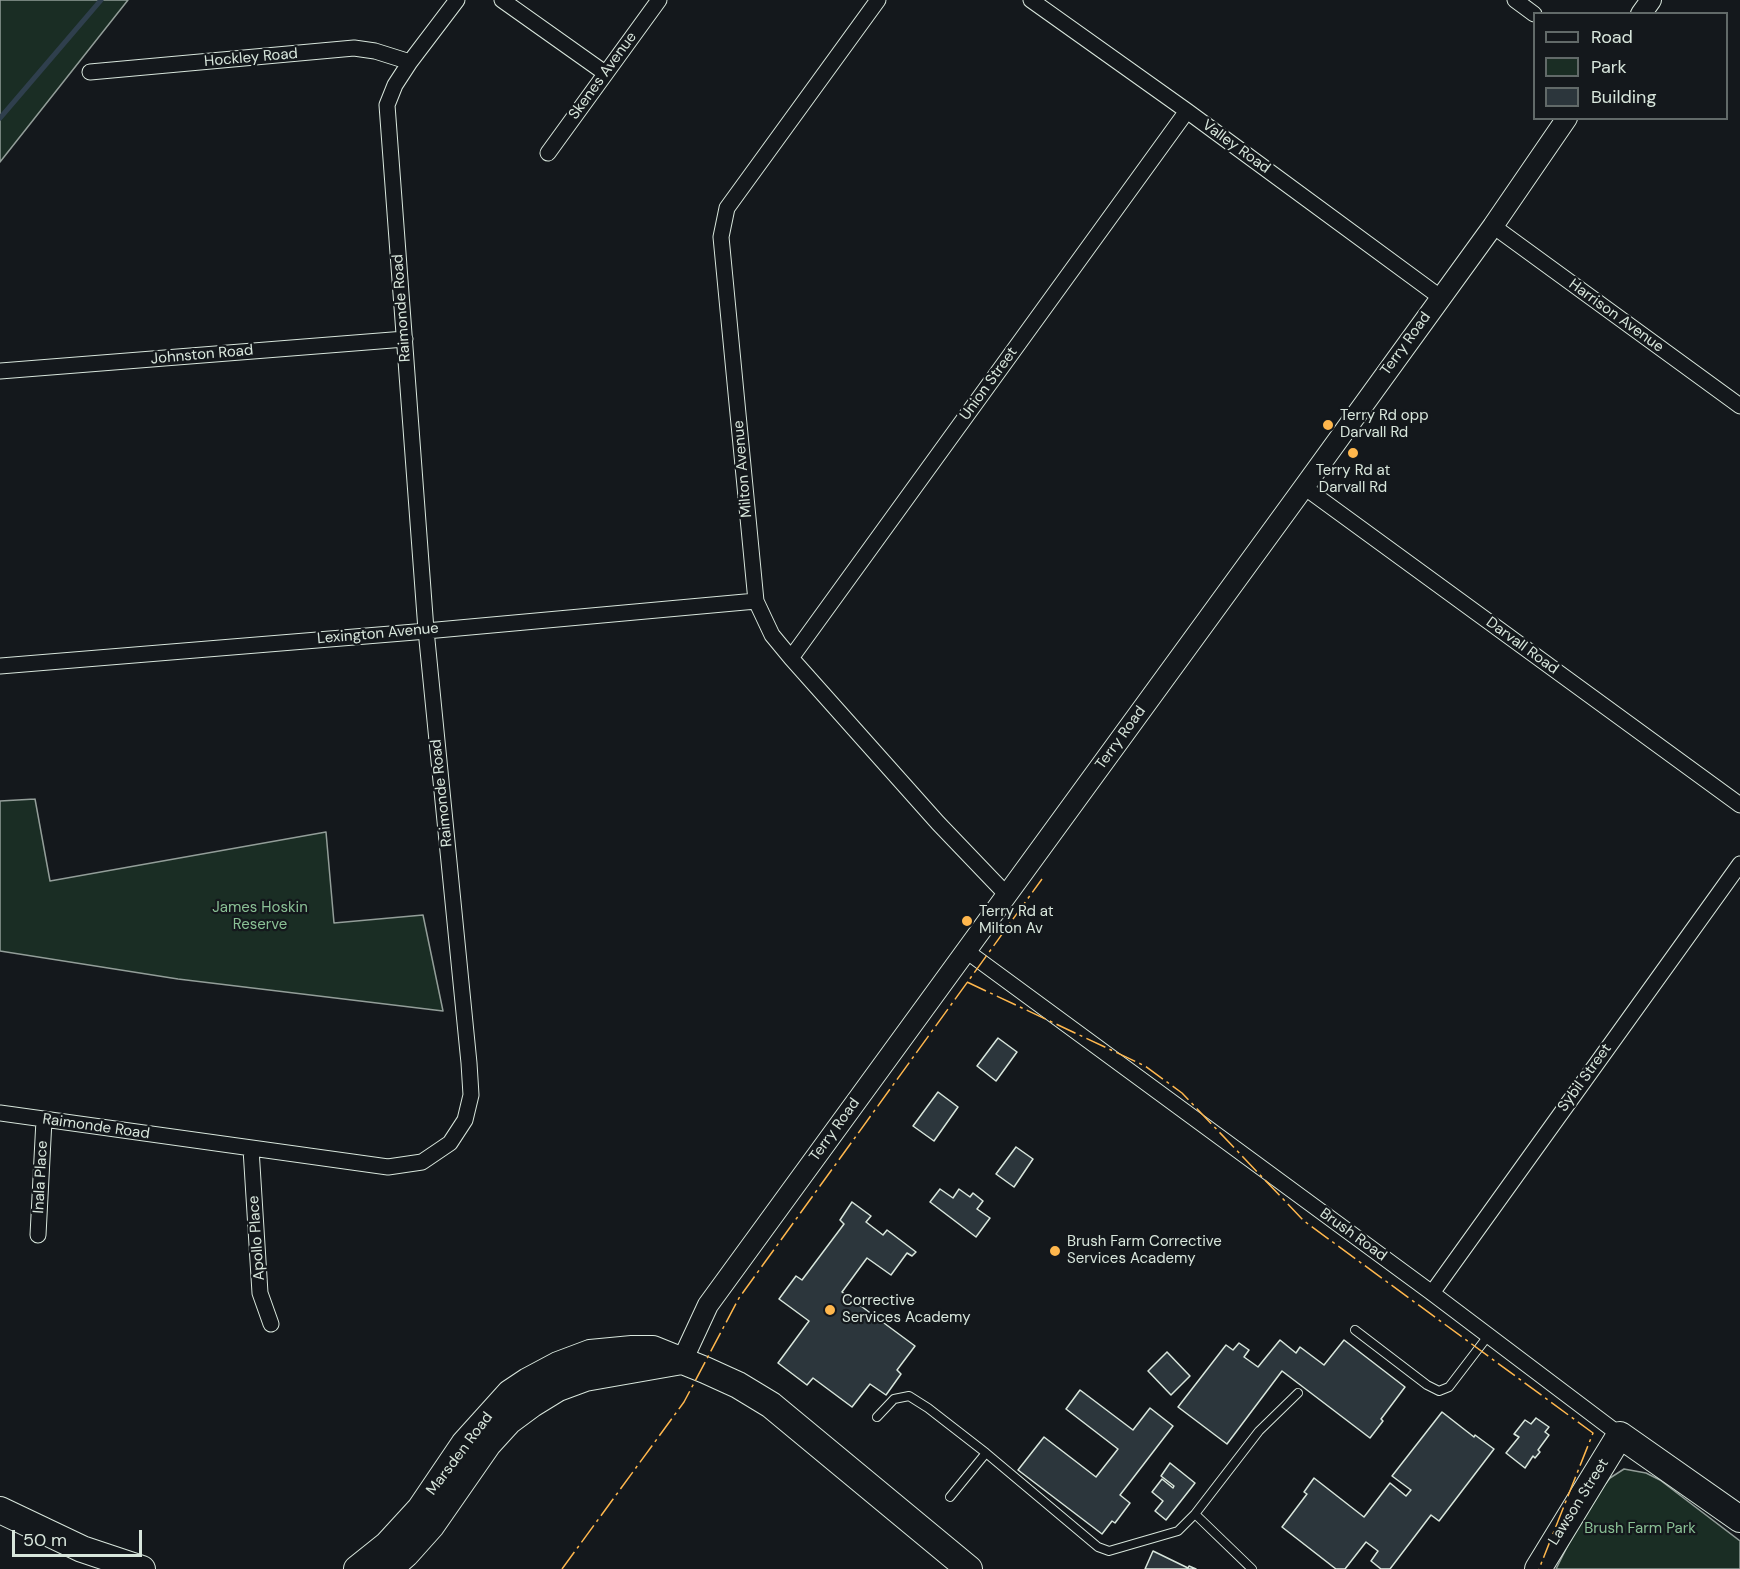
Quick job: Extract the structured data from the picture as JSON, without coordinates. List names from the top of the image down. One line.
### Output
{"streets":{"main road":["Brush Road","Marsden Road","Lawson Street"],"street":["Hockley Road","Skenes Avenue","Valley Road","Raimonde Road","Harrison Avenue","Terry Road","Johnston Road","Union Street","Milton Avenue","Lexington Avenue","Darvall Road","Sybil Street","Inala Place","Apollo Place"]},"crossings":[["Hockley Road","Raimonde Road"],["Valley Road","Terry Road"],["Valley Road","Union Street"],["Raimonde Road","Johnston Road"],["Raimonde Road","Lexington Avenue"],["Raimonde Road","Inala Place"],["Raimonde Road","Apollo Place"],["Harrison Avenue","Terry Road"],["Terry Road","Milton Avenue"],["Terry Road","Darvall Road"],["Terry Road","Brush Road"],["Terry Road","Marsden Road"],["Union Street","Milton Avenue"],["Milton Avenue","Lexington Avenue"],["Sybil Street","Brush Road"],["Brush Road","Lawson Street"]],"parks":["James Hoskin Reserve","Brush Farm Park"],"places":["Terry Rd opp Darvall Rd","Terry Rd at Darvall Rd","Terry Rd at Milton Av","Brush Farm Corrective Services Academy","Corrective Services Academy"],"legend":["Road","Park","Building"],"scale_bar":"50 m"}
